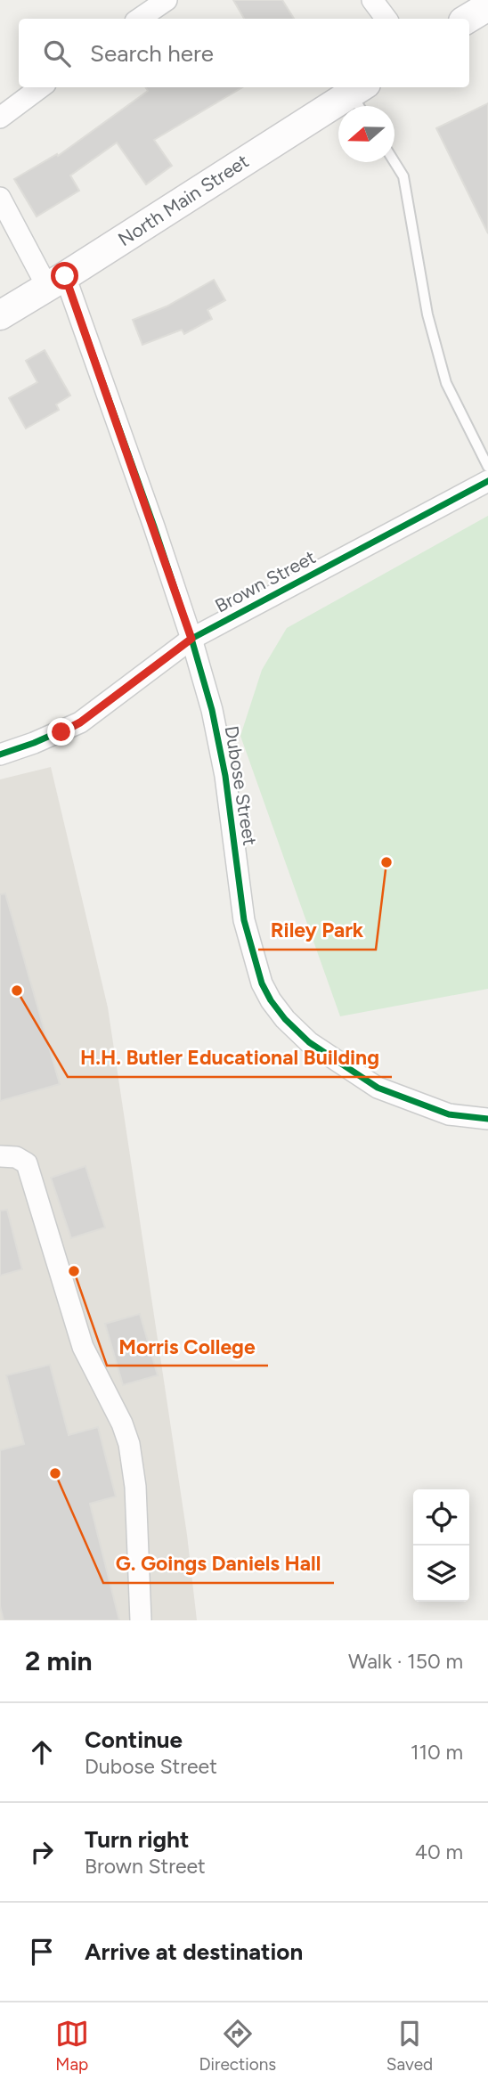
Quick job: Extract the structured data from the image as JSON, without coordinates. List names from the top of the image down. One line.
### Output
{"streets":{"main road":["North Main Street"],"street":["Brown Street","Dubose Street"]},"crossings":[["North Main Street","Dubose Street"],["Brown Street","Dubose Street"]],"places":["Riley Park","H.H. Butler Educational Building","Morris College","G. Goings Daniels Hall"],"north":"left","page":{"search":"Search here","heading":["2 min","Walk · 150 m"],"list":[["Continue","Dubose Street","110 m"],["Turn right","Brown Street","40 m"],"Arrive at destination"],"nav":["Map","Directions","Saved"]}}
